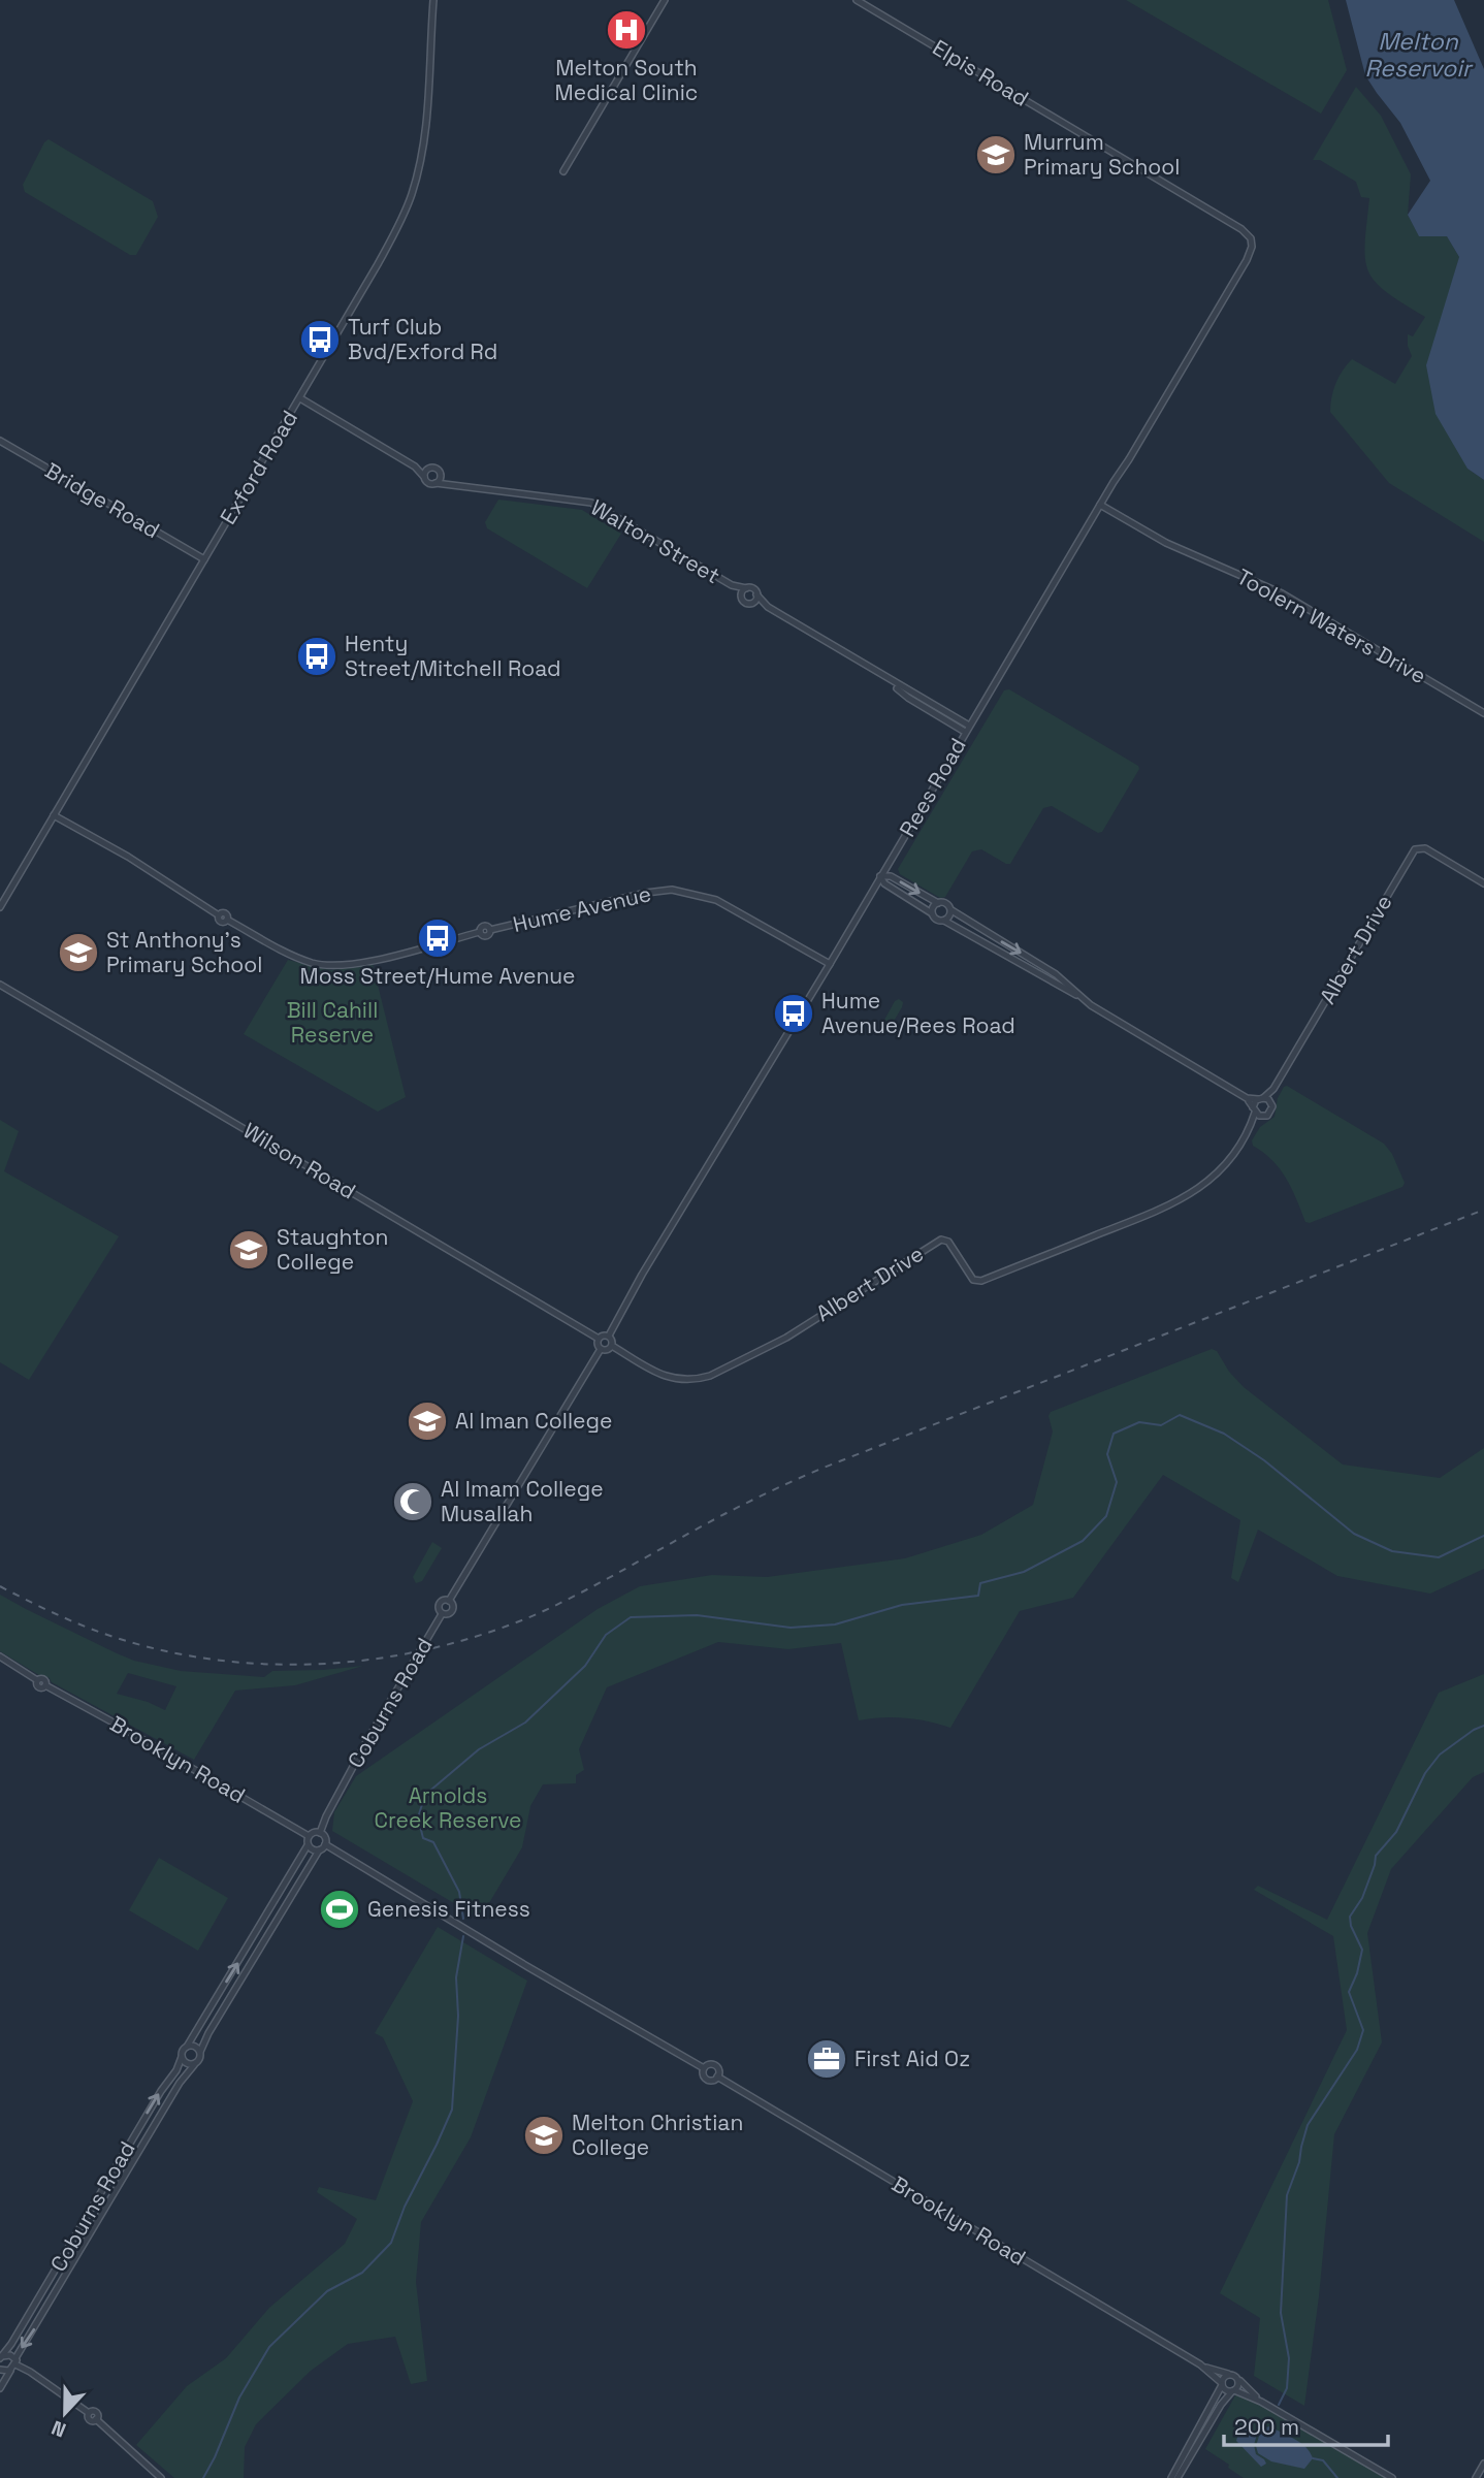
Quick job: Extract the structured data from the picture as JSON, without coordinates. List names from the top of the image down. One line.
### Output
{"streets":{"street":["Elpis Road","Exford Road","Bridge Road","Walton Street","Toolern Waters Drive","Rees Road","Hume Avenue","Albert Drive","Wilson Road","Coburns Road","Brooklyn Road"]},"crossings":[["Elpis Road","Rees Road"],["Exford Road","Bridge Road"],["Exford Road","Hume Avenue"],["Toolern Waters Drive","Rees Road"],["Rees Road","Hume Avenue"],["Rees Road","Albert Drive"],["Rees Road","Wilson Road"],["Albert Drive","Wilson Road"],["Coburns Road","Brooklyn Road"]],"water":["Melton Reservoir"],"parks":["Bill Cahill Reserve","Arnolds Creek Reserve"],"places":{"hospital":["Melton South Medical Clinic"],"school or university":["Murrum Primary School","St Anthony's Primary School","Staughton College","Al Iman College","Melton Christian College"],"bus stop":["Turf Club Bvd/Exford Rd","Henty Street/Mitchell Road","Moss Street/Hume Avenue","Hume Avenue/Rees Road"],"mosque":["Al Imam College Musallah"],"sports":["Genesis Fitness"],"office":["First Aid Oz"]},"scale_bar":"200 m","north":"bottom"}
